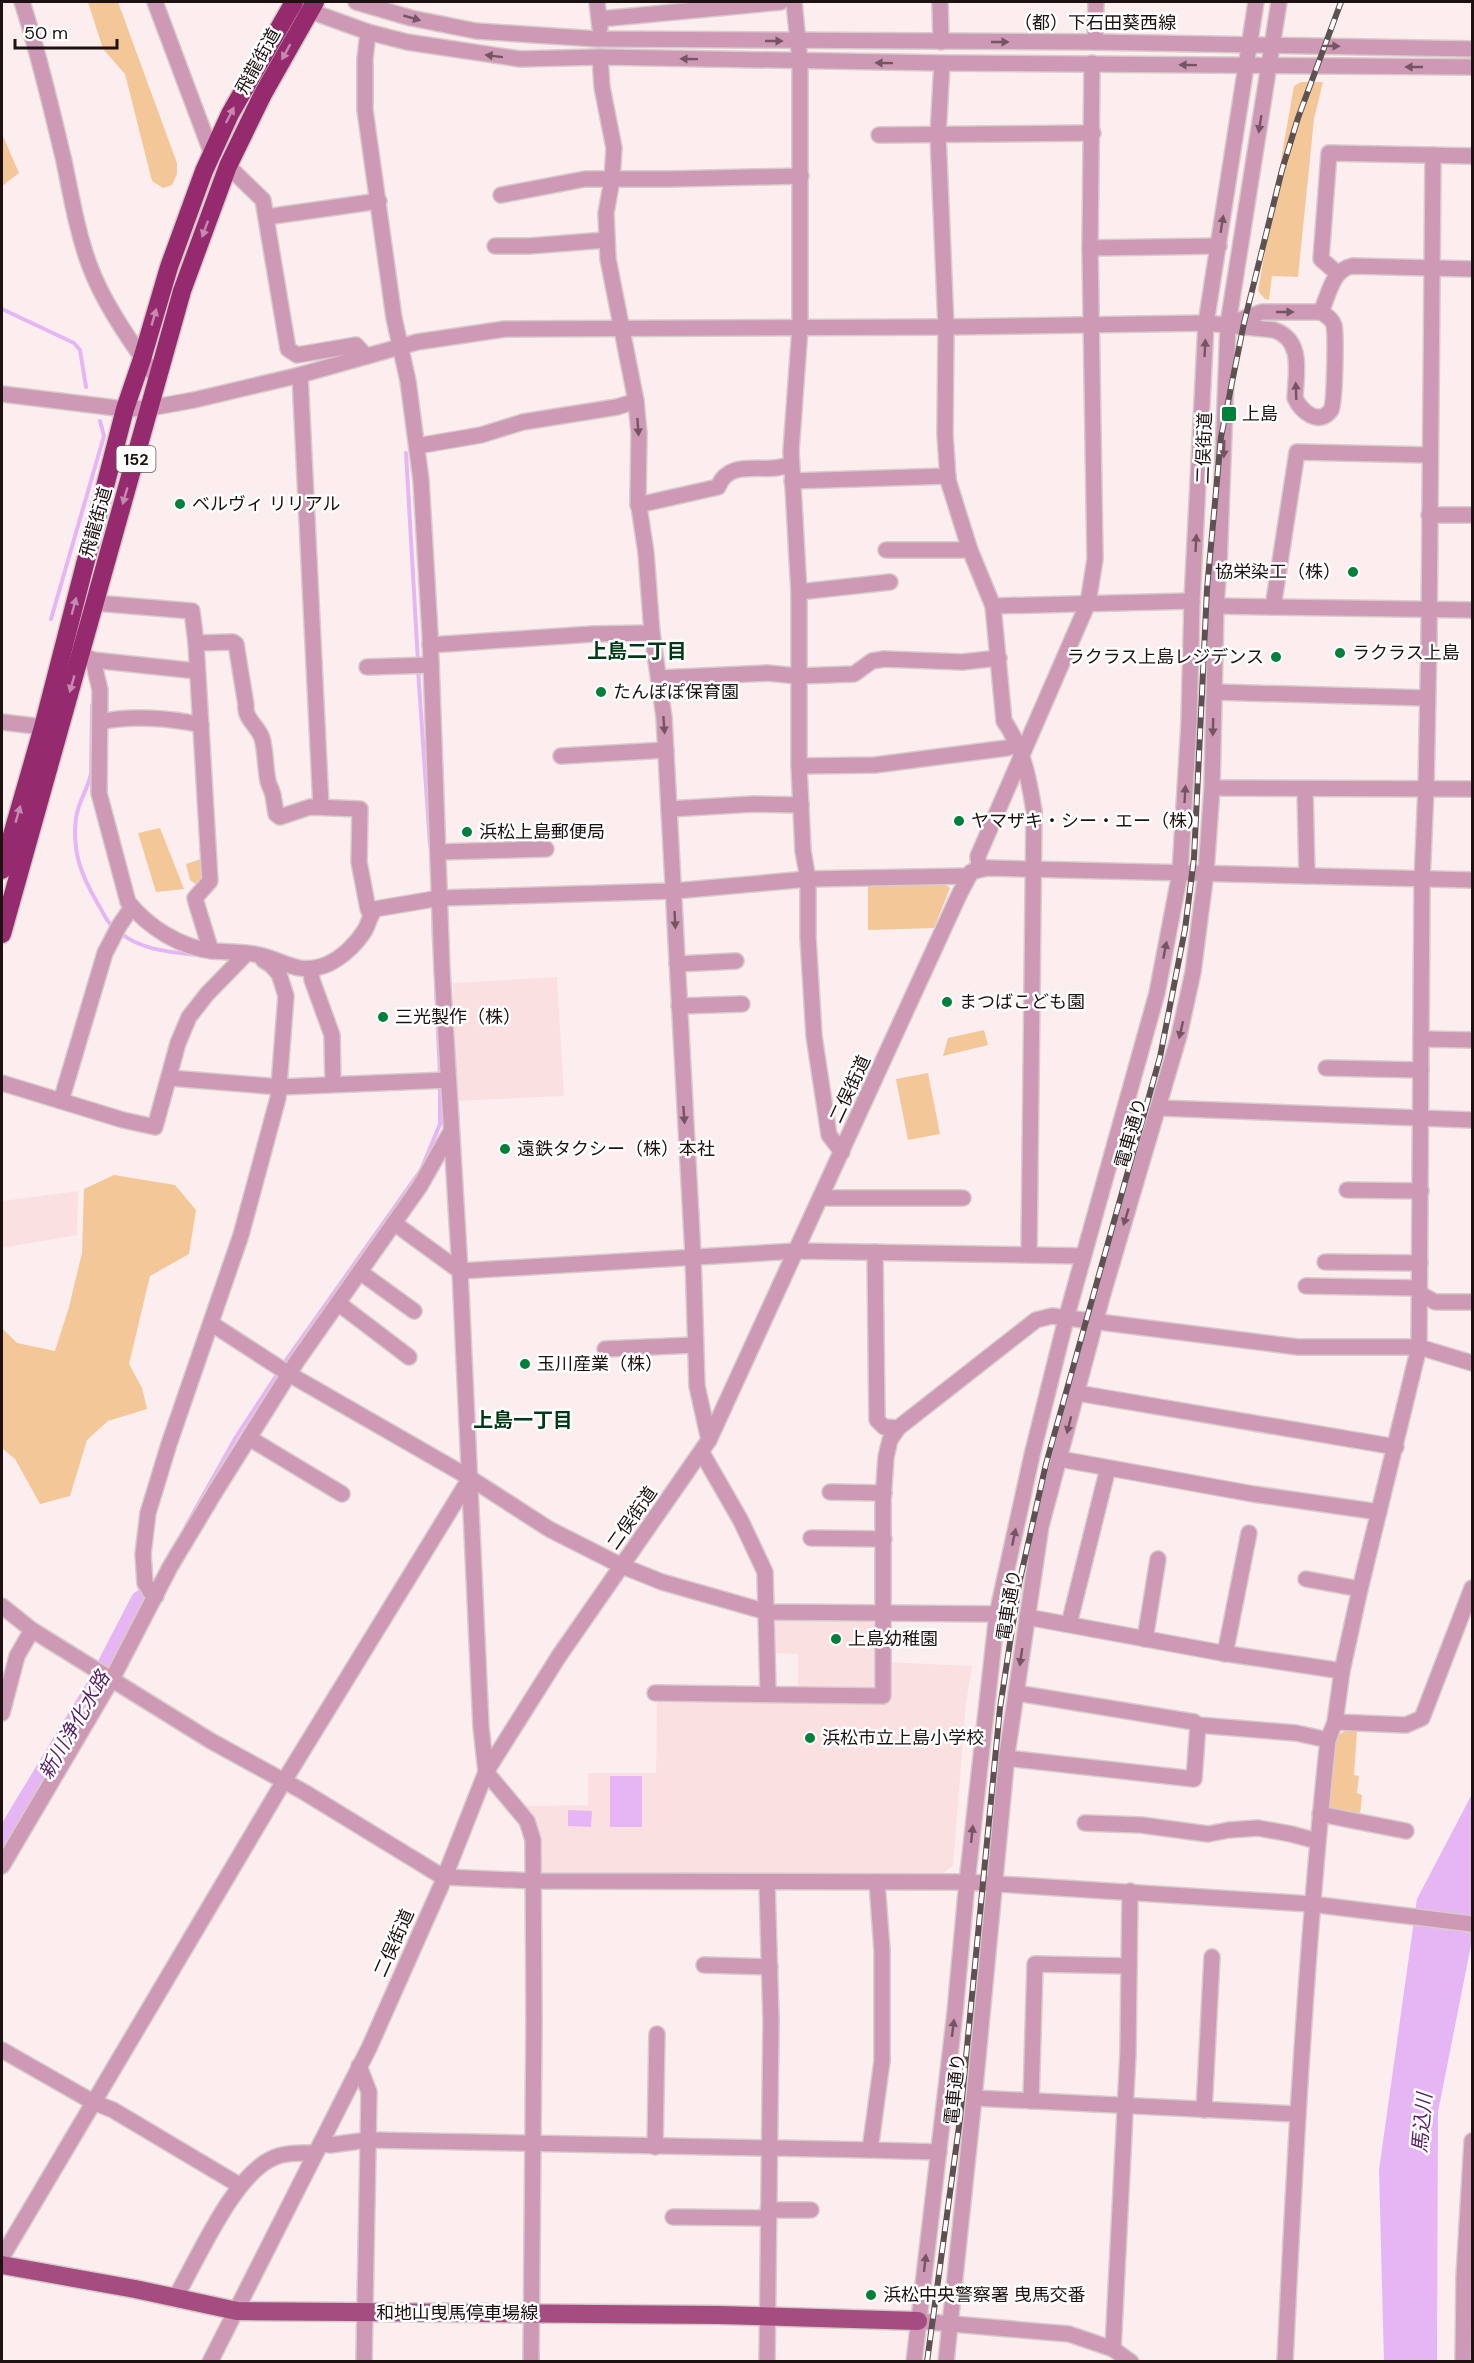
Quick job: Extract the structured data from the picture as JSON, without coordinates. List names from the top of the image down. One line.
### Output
{"streets":{"highway":["飛龍街道","152"],"main road":["和地山曳馬停車場線"],"street":["（都）下石田葵西線","二俣街道","電車通り"]},"crossings":[["（都）下石田葵西線","二俣街道"],["二俣街道","電車通り"],["二俣街道","和地山曳馬停車場線"],["電車通り","和地山曳馬停車場線"]],"districts":["上島二丁目","上島一丁目"],"water":["新川浄化水路","馬込川"],"places":{"transit":["上島"],"other":["ベルヴィ リリアル","協栄染工（株）","ラクラス上島","ラクラス上島レジデンス","たんぽぽ保育園","ヤマザキ・シー・エー（株）","浜松上島郵便局","まつばこども園","三光製作（株）","遠鉄タクシー（株）本社","玉川産業（株）","上島幼稚園","浜松市立上島小学校","浜松中央警察署 曳馬交番"]},"scale_bar":"50 m"}
